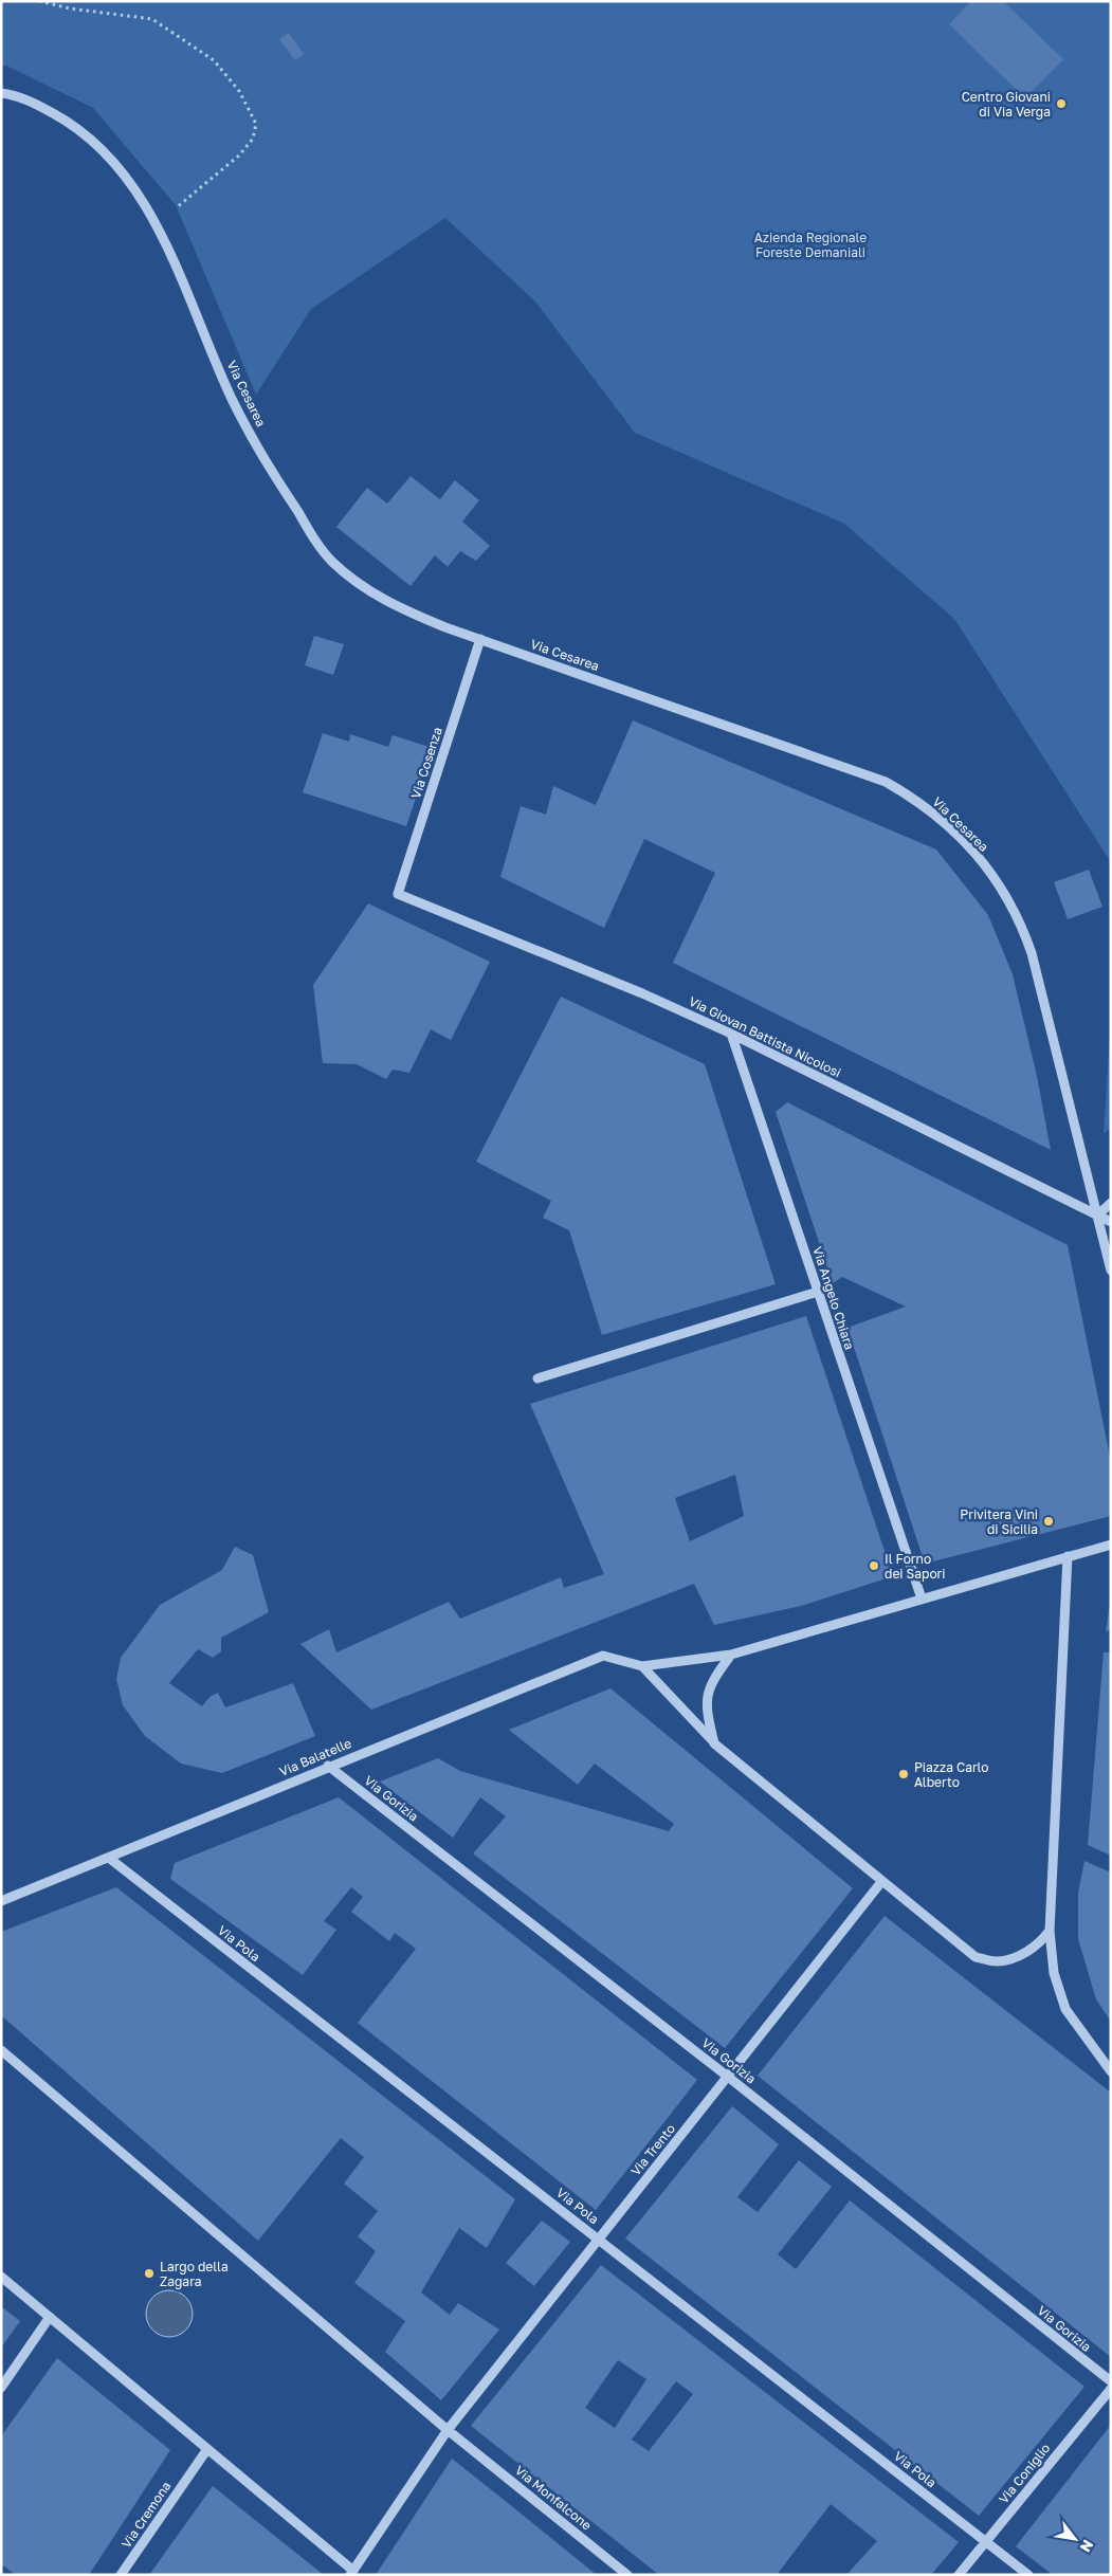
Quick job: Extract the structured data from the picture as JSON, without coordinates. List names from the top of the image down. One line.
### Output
{"streets":{"street":["Via Cesarea","Via Cosenza","Via Giovan Battista Nicolosi","Via Angelo Chiara","Via Balatelle","Via Gorizia","Via Pola","Via Trento","Via Coniglio","Via Monfalcone","Via Cremona"]},"crossings":[["Via Cesarea","Via Cosenza"],["Via Cesarea","Via Giovan Battista Nicolosi"],["Via Cosenza","Via Giovan Battista Nicolosi"],["Via Giovan Battista Nicolosi","Via Angelo Chiara"],["Via Balatelle","Via Gorizia"],["Via Balatelle","Via Pola"],["Via Gorizia","Via Trento"],["Via Pola","Via Trento"],["Via Pola","Via Coniglio"],["Via Trento","Via Monfalcone"]],"parks":["Azienda Regionale Foreste Demaniali"],"places":["Centro Giovani di Via Verga","Privitera Vini di Sicilia","Il Forno dei Sapori","Piazza Carlo Alberto","Largo della Zagara"],"north":"bottom right"}
